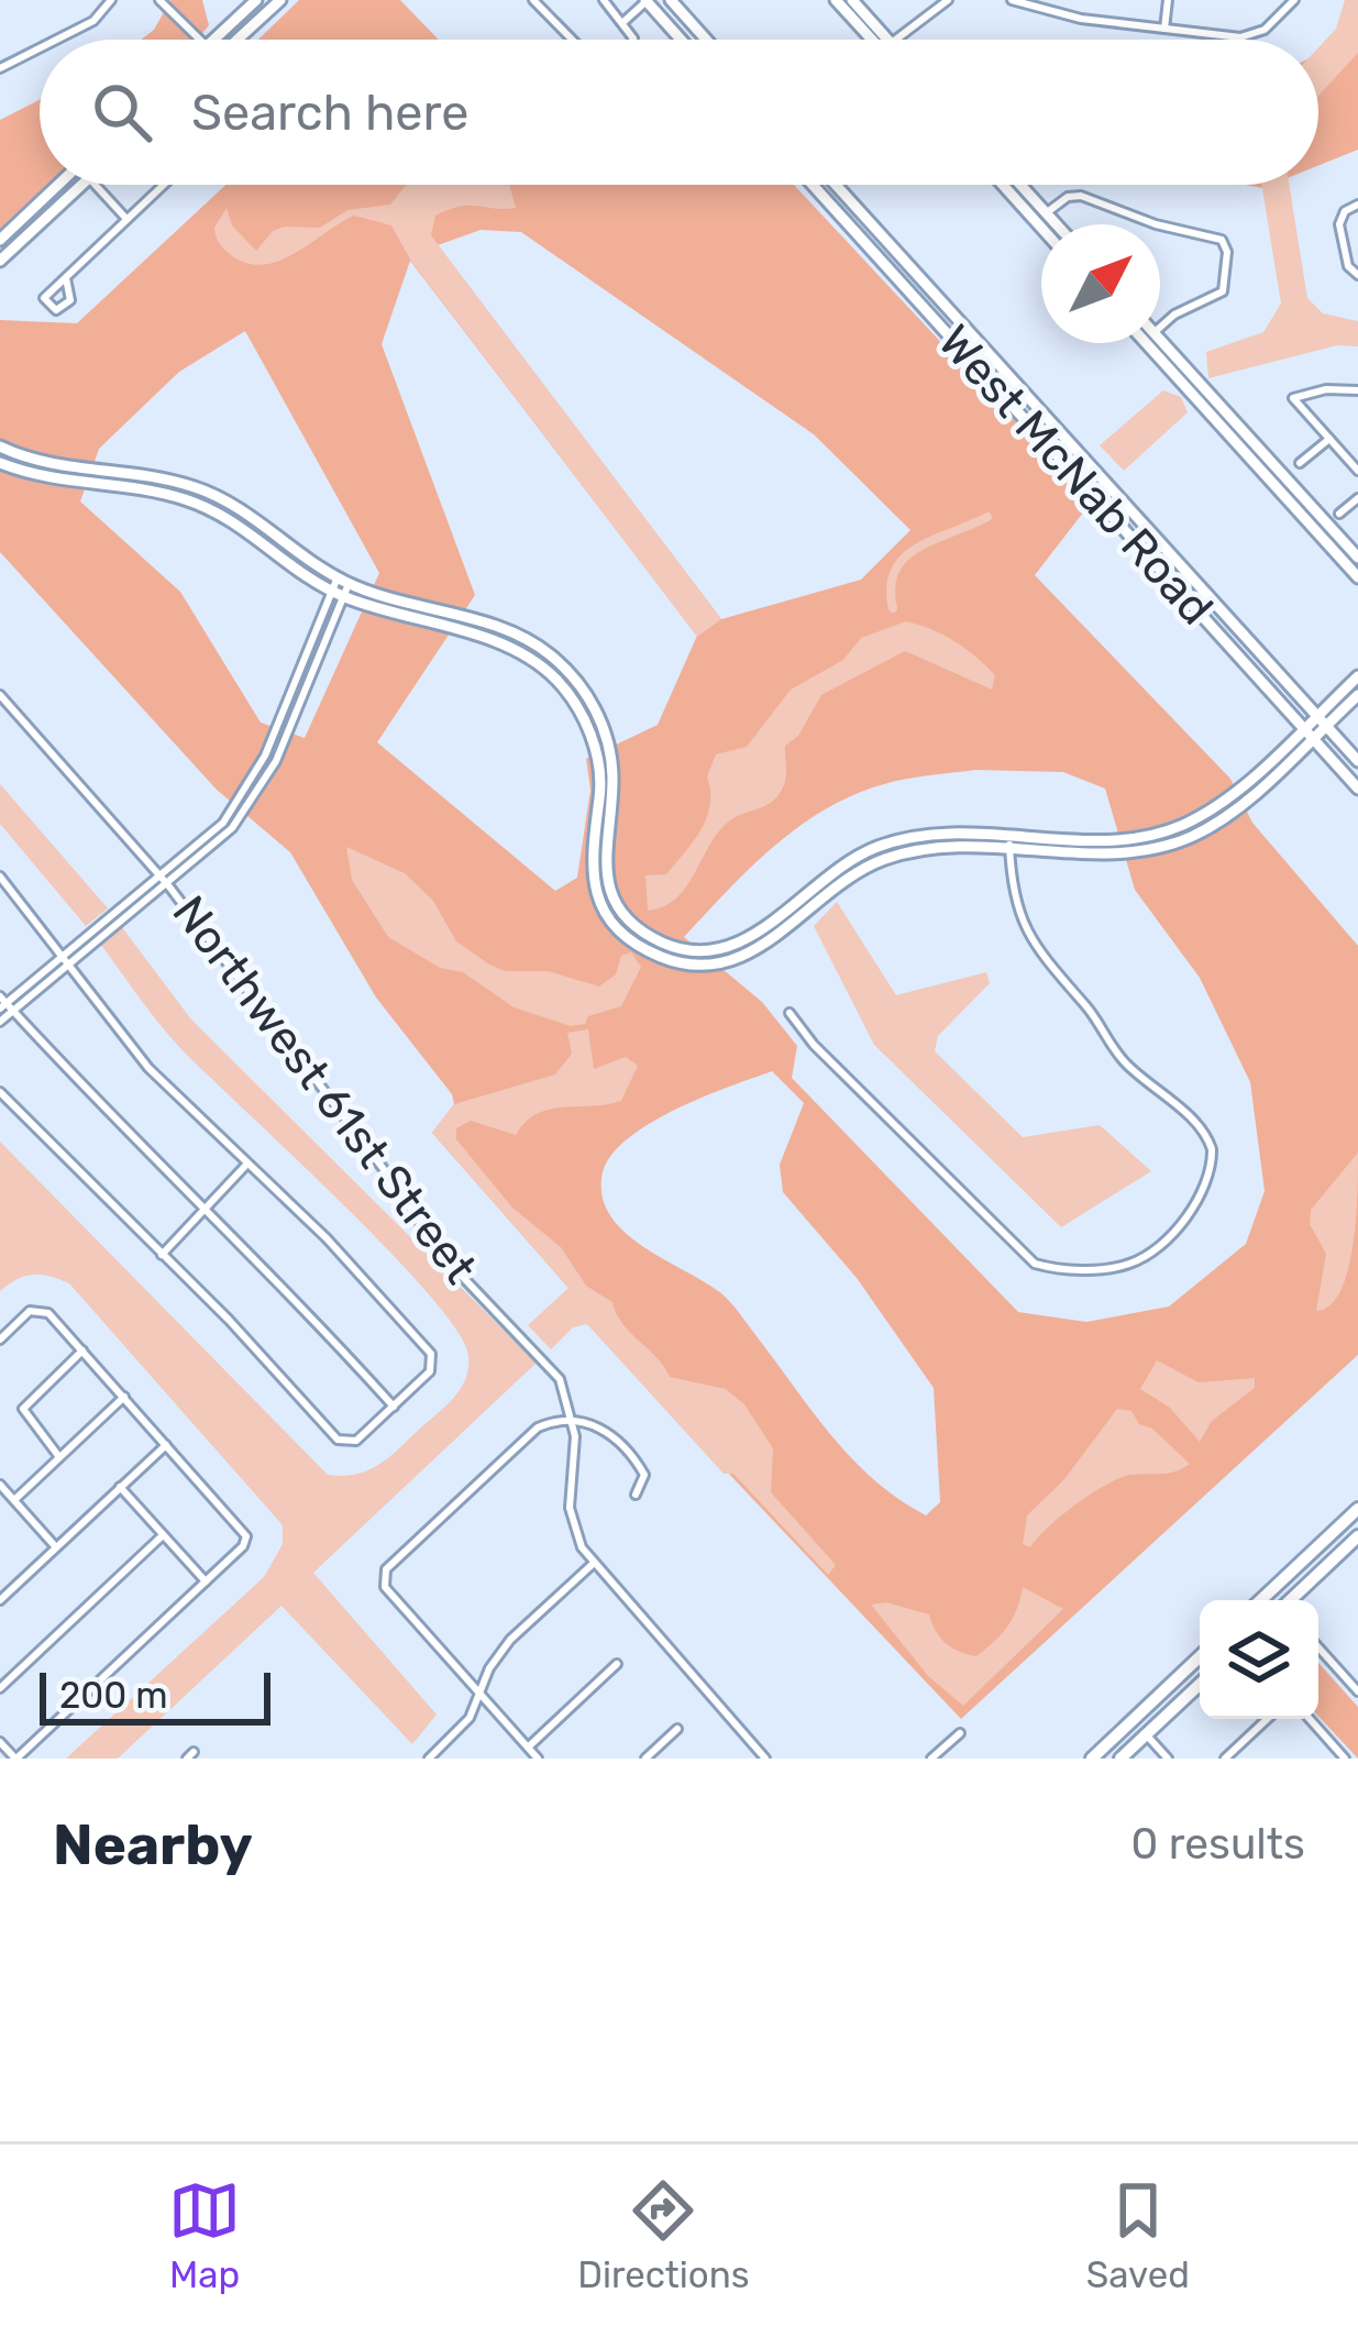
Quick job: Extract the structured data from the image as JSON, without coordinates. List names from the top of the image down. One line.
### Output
{"streets":{"street":["West McNab Road","Northwest 61st Street"]},"scale_bar":"200 m","north":"top right","page":{"search":"Search here","scale":"200 m","heading":["Nearby","0 results"],"nav":["Map","Directions","Saved"]}}
